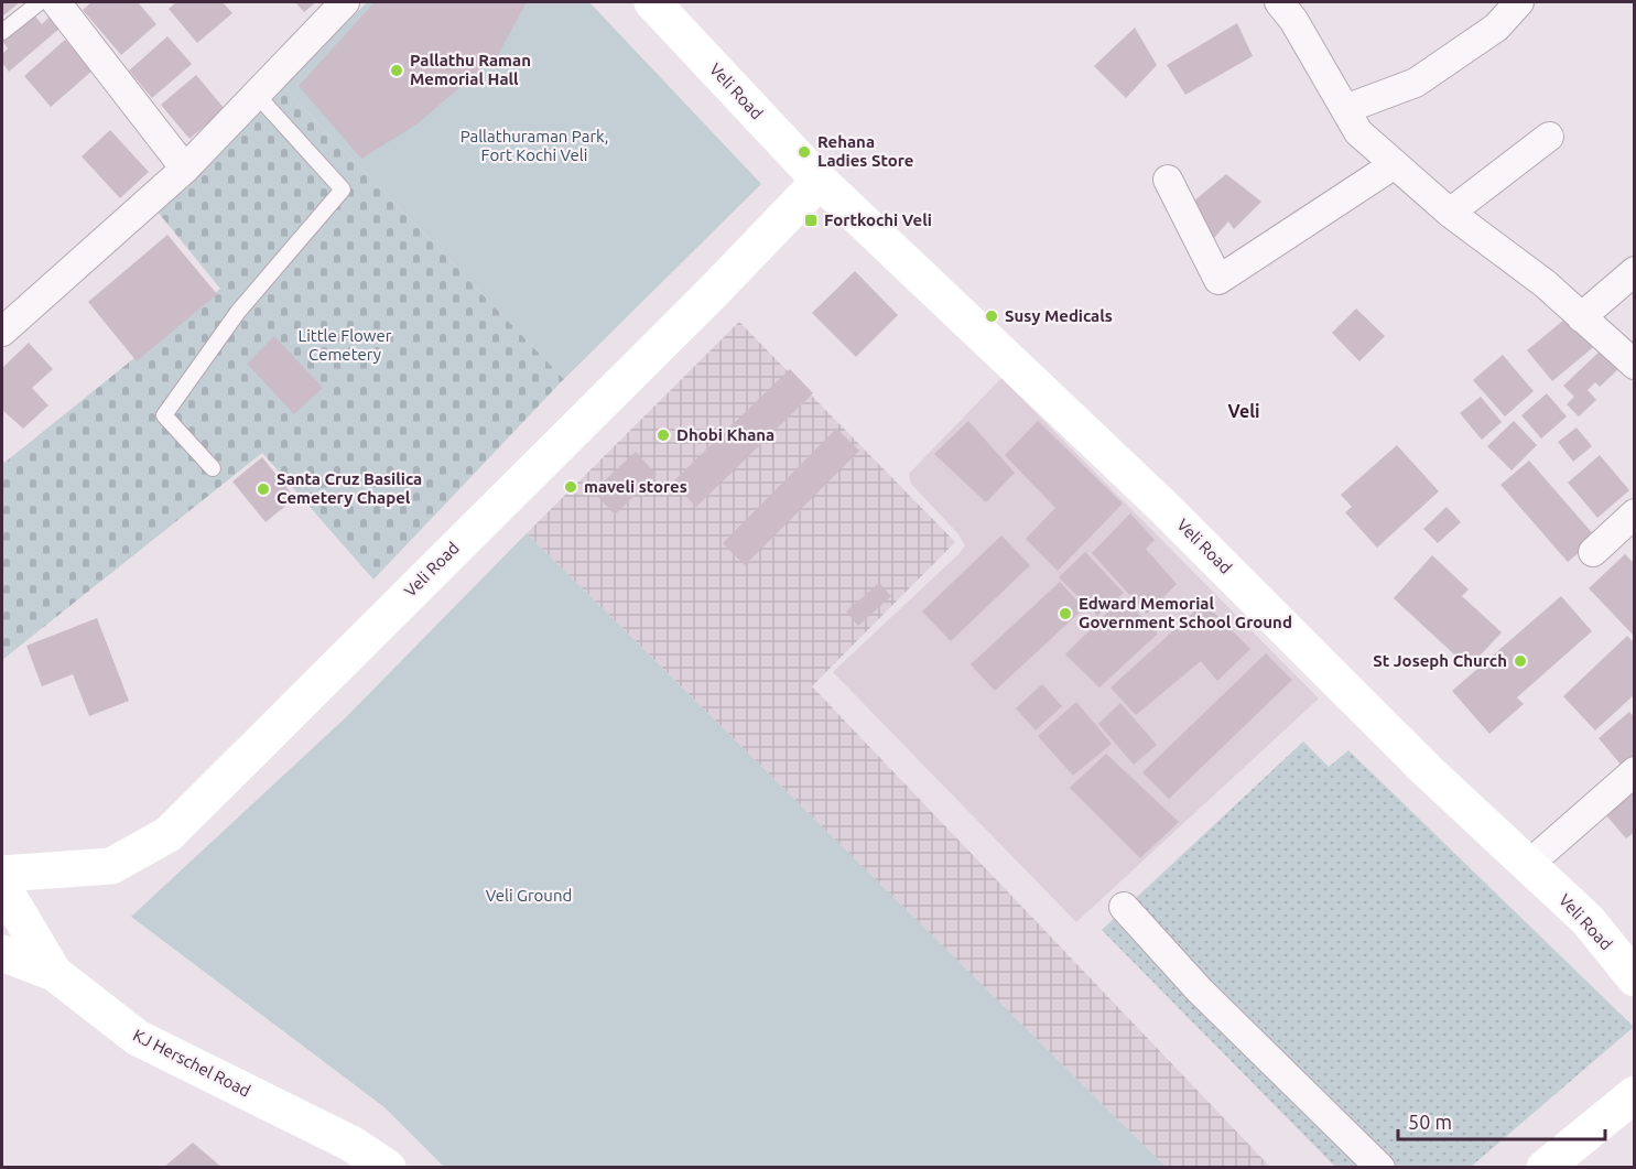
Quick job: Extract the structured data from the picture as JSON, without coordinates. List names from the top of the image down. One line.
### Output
{"streets":{"main road":["Veli Road","KJ Herschel Road"]},"districts":["Veli"],"parks":["Pallathuraman Park, Fort Kochi Veli","Little Flower Cemetery","Veli Ground"],"places":{"other":["Pallathu Raman Memorial Hall","Rehana Ladies Store","Susy Medicals","Dhobi Khana","maveli stores","Santa Cruz Basilica Cemetery Chapel","Edward Memorial Government School Ground","St Joseph Church"],"transit":["Fortkochi Veli"]},"scale_bar":"50 m"}
